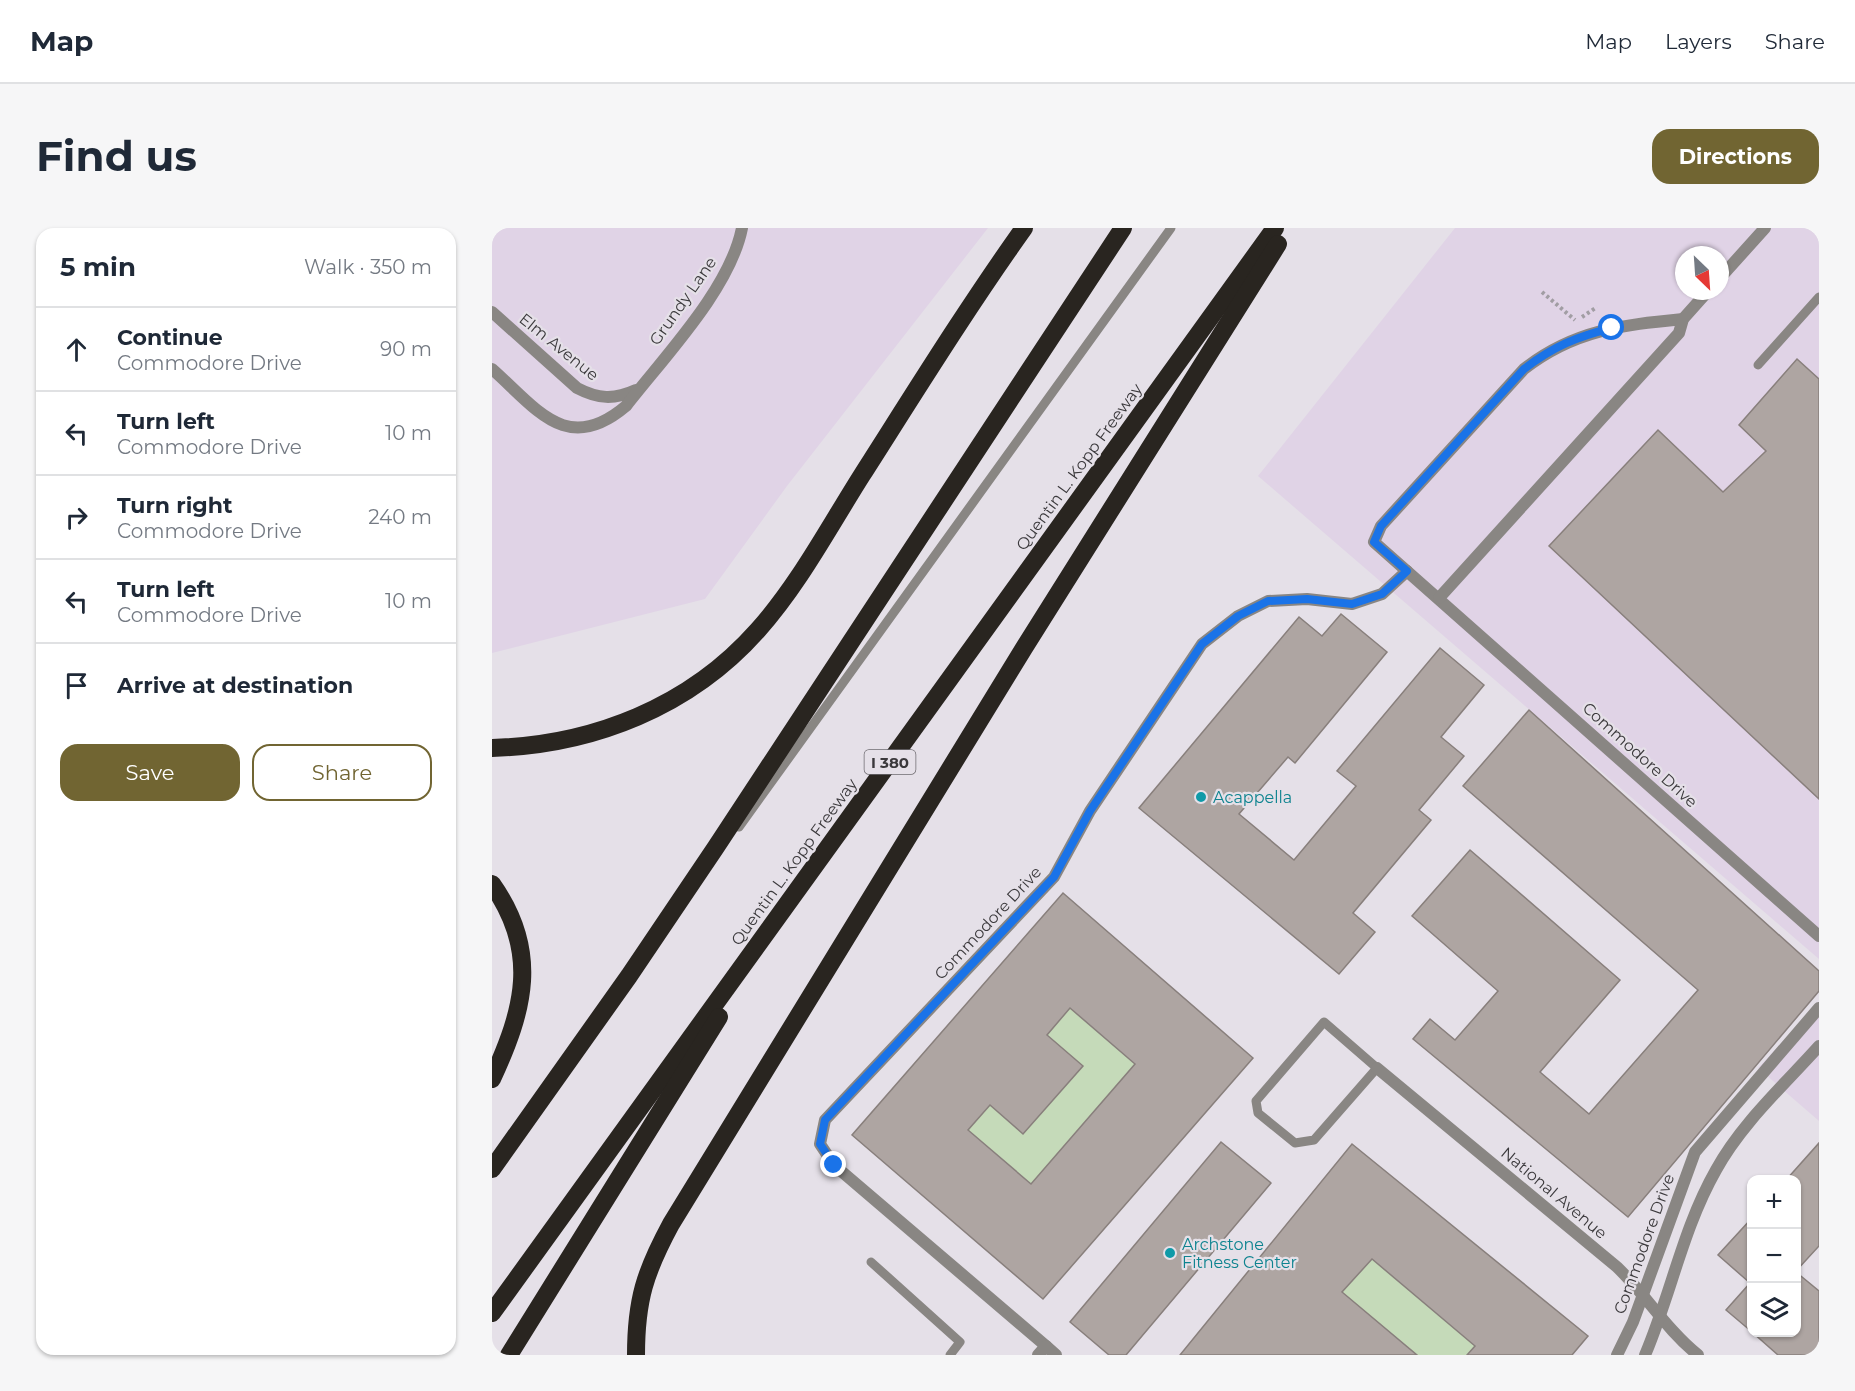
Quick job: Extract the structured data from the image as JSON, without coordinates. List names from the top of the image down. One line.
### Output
{"streets":{"highway":["Quentin L. Kopp Freeway","I 380"],"street":["Grundy Lane","Elm Avenue","Commodore Drive","National Avenue"]},"crossings":[["Grundy Lane","Elm Avenue"],["Commodore Drive","National Avenue"]],"places":["Acappella","Archstone Fitness Center"],"north":"bottom right","page":{"header":"Map","nav":["Map","Layers","Share"],"buttons":["Directions",["Save","Share"]],"title":"Find us","heading":["5 min","Walk · 350 m"],"list":[["Continue","Commodore Drive","90 m"],["Turn left","Commodore Drive","10 m"],["Turn right","Commodore Drive","240 m"],["Turn left","Commodore Drive","10 m"],"Arrive at destination"],"map_buttons":["+","−"]}}
